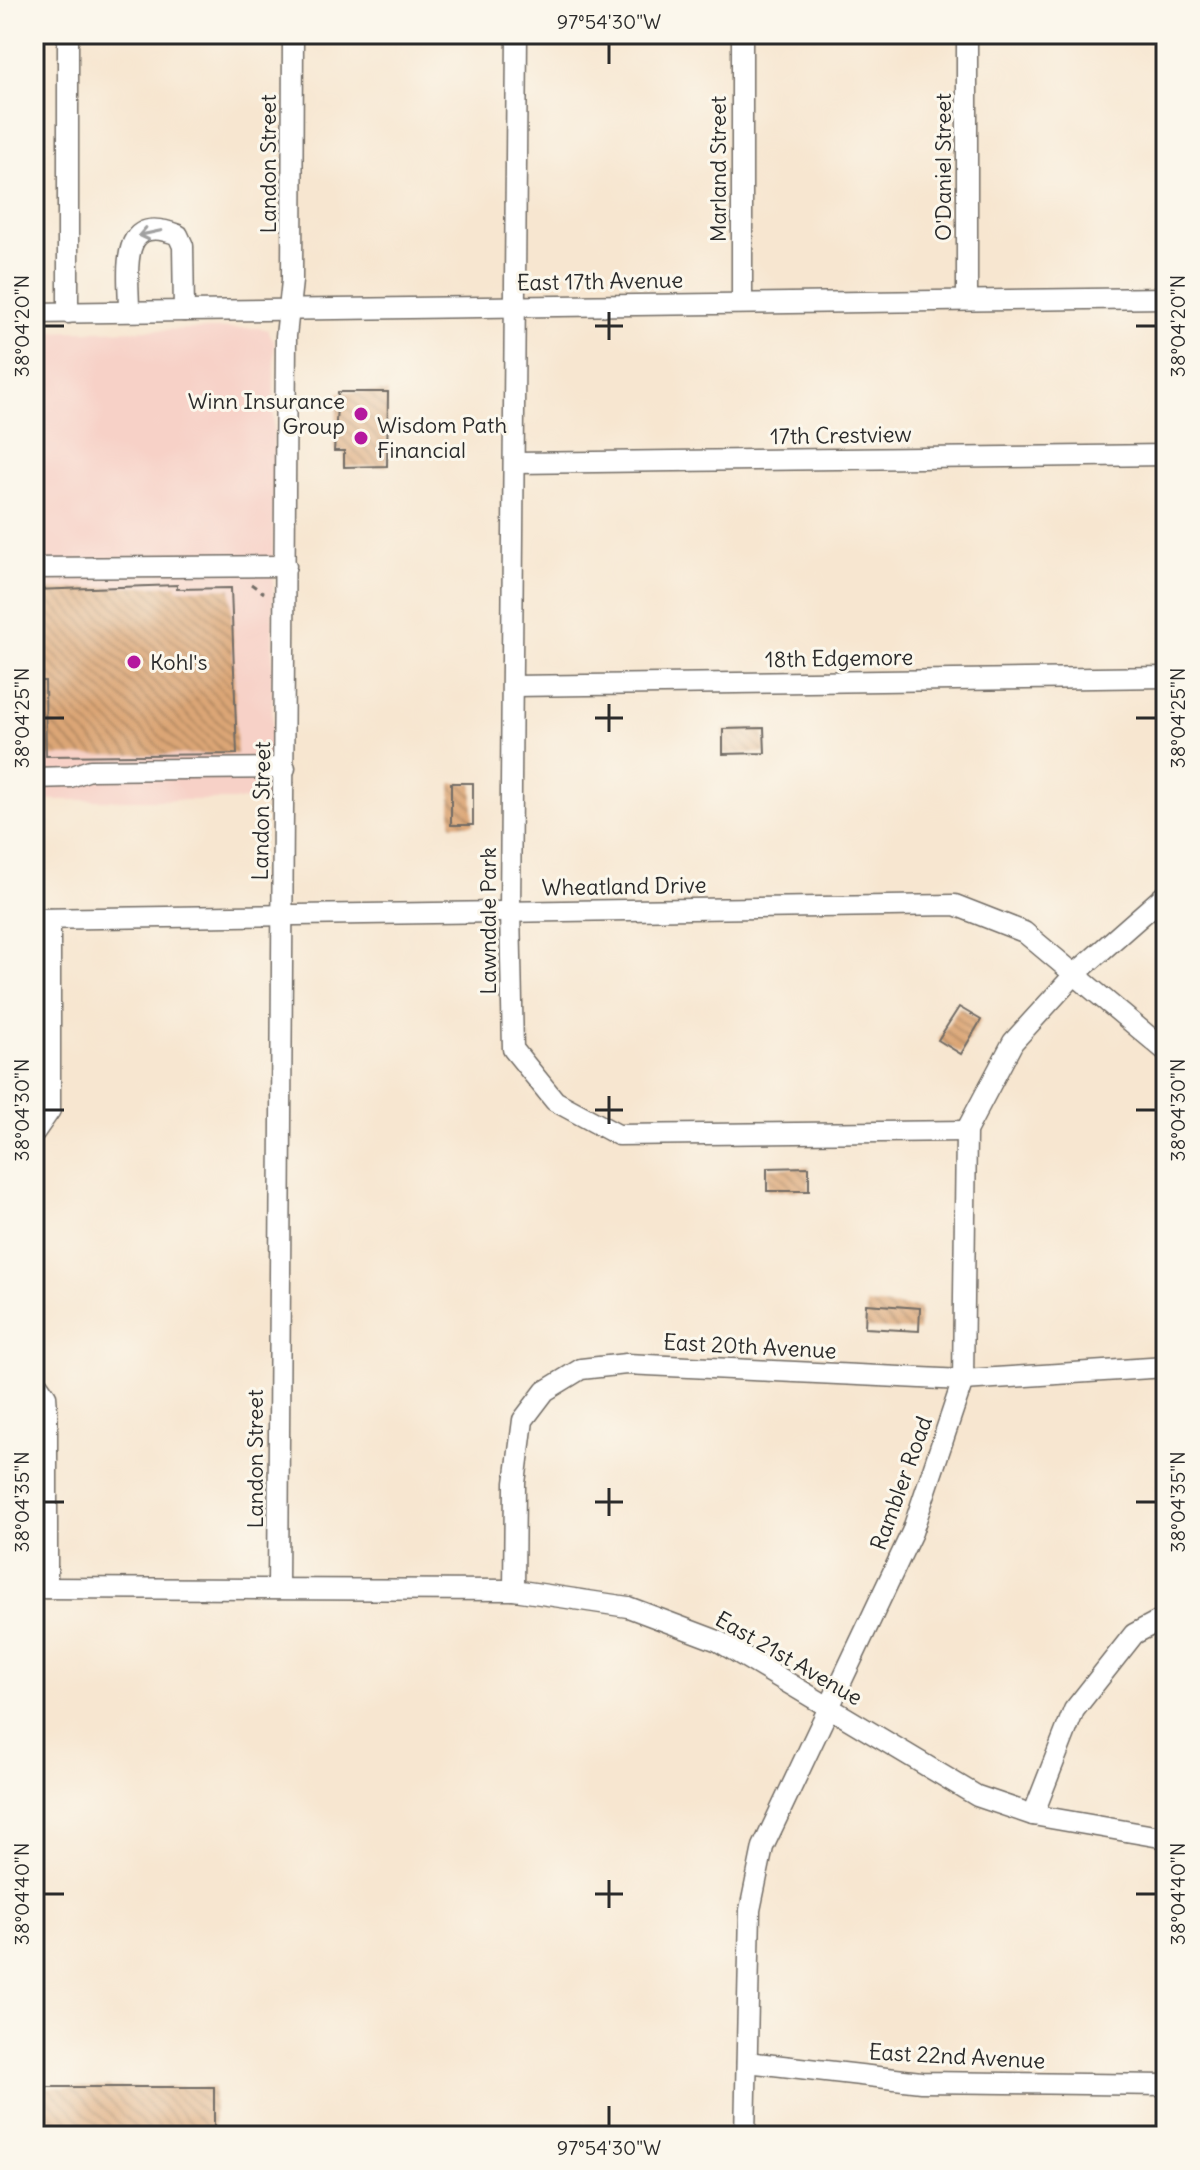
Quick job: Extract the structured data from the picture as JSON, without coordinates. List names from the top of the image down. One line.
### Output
{"streets":{"street":["Landon Street","O'Daniel Street","Marland Street","East 17th Avenue","17th Crestview","18th Edgemore","Wheatland Drive","Lawndale Park","East 20th Avenue","Rambler Road","East 21st Avenue","East 22nd Avenue"]},"crossings":[["Landon Street","East 17th Avenue"],["Landon Street","Wheatland Drive"],["Landon Street","East 21st Avenue"],["O'Daniel Street","East 17th Avenue"],["Marland Street","East 17th Avenue"],["East 17th Avenue","Lawndale Park"],["17th Crestview","Lawndale Park"],["18th Edgemore","Lawndale Park"],["Wheatland Drive","Lawndale Park"],["Wheatland Drive","Rambler Road"],["Lawndale Park","Rambler Road"],["East 20th Avenue","Rambler Road"],["East 20th Avenue","East 21st Avenue"],["Rambler Road","East 21st Avenue"],["Rambler Road","East 22nd Avenue"]],"places":["Winn Insurance Group","Wisdom Path Financial","Kohl's"],"coordinates":["97°54'30\"W","38°04'20\"N","38°04'25\"N","38°04'30\"N","38°04'35\"N","38°04'40\"N"]}
